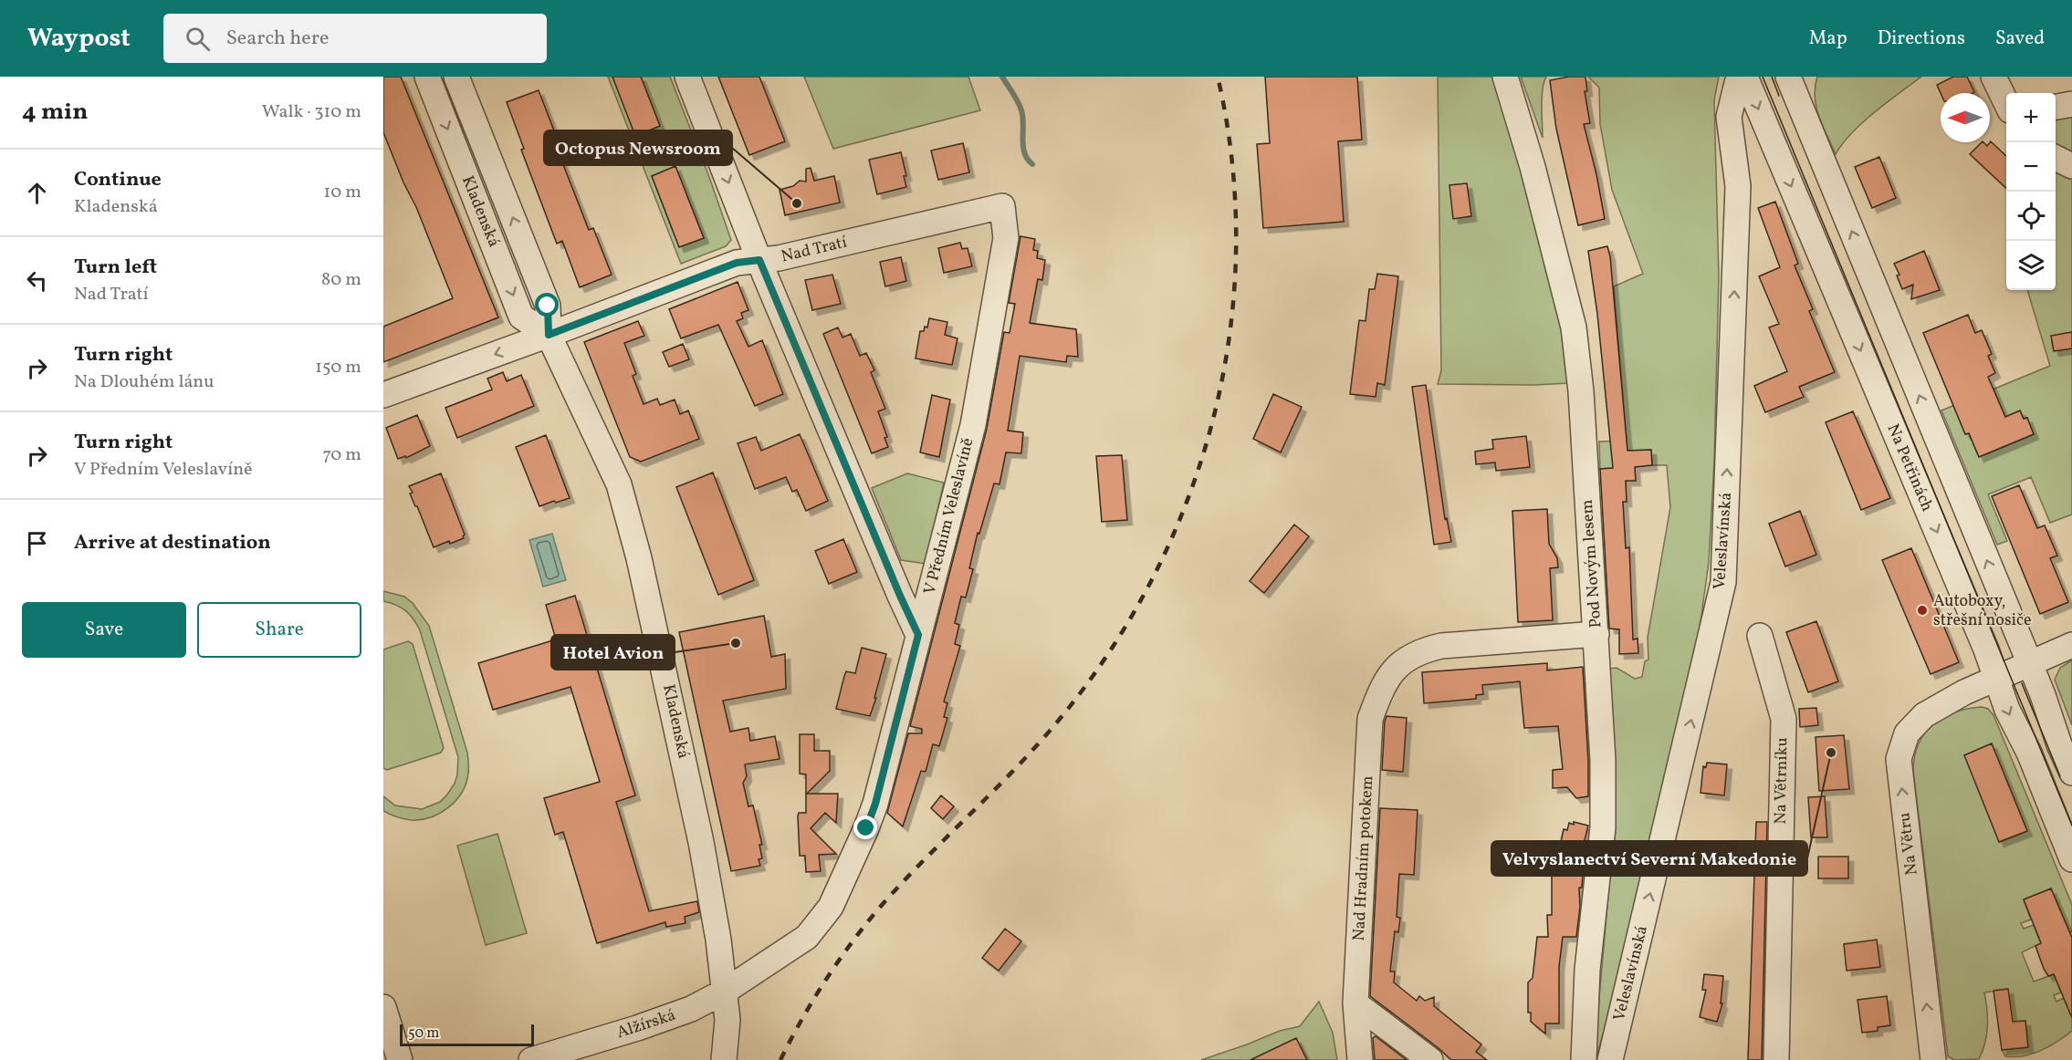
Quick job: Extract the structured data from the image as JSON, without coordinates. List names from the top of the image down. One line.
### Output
{"streets":{"street":["Kladenská","Nad Tratí","Na Petřinách","V Předním Veleslavíně","Veleslavínská","Pod Novým lesem","Na Větrníku","Na Větru","Nad Hradním potokem","Alžírská"]},"crossings":[["Kladenská","Nad Tratí"],["Kladenská","V Předním Veleslavíně"],["Kladenská","Alžírská"],["Nad Tratí","V Předním Veleslavíně"],["Na Petřinách","Na Větru"],["V Předním Veleslavíně","Alžírská"],["Pod Novým lesem","Nad Hradním potokem"]],"one_way":["Veleslavínská","Na Větru"],"places":["Octopus Newsroom","Autoboxy, střešní nosiče","Hotel Avion","Velvyslanectví Severní Makedonie"],"scale_bar":"50 m","north":"left","page":{"header":"Waypost","search":"Search here","nav":["Map","Directions","Saved"],"heading":["4 min","Walk · 310 m"],"map_buttons":["+","−"],"list":[["Continue","Kladenská","10 m"],["Turn left","Nad Tratí","80 m"],["Turn right","Na Dlouhém lánu","150 m"],["Turn right","V Předním Veleslavíně","70 m"],"Arrive at destination"],"buttons":["Save","Share"],"scale":"50 m"}}
